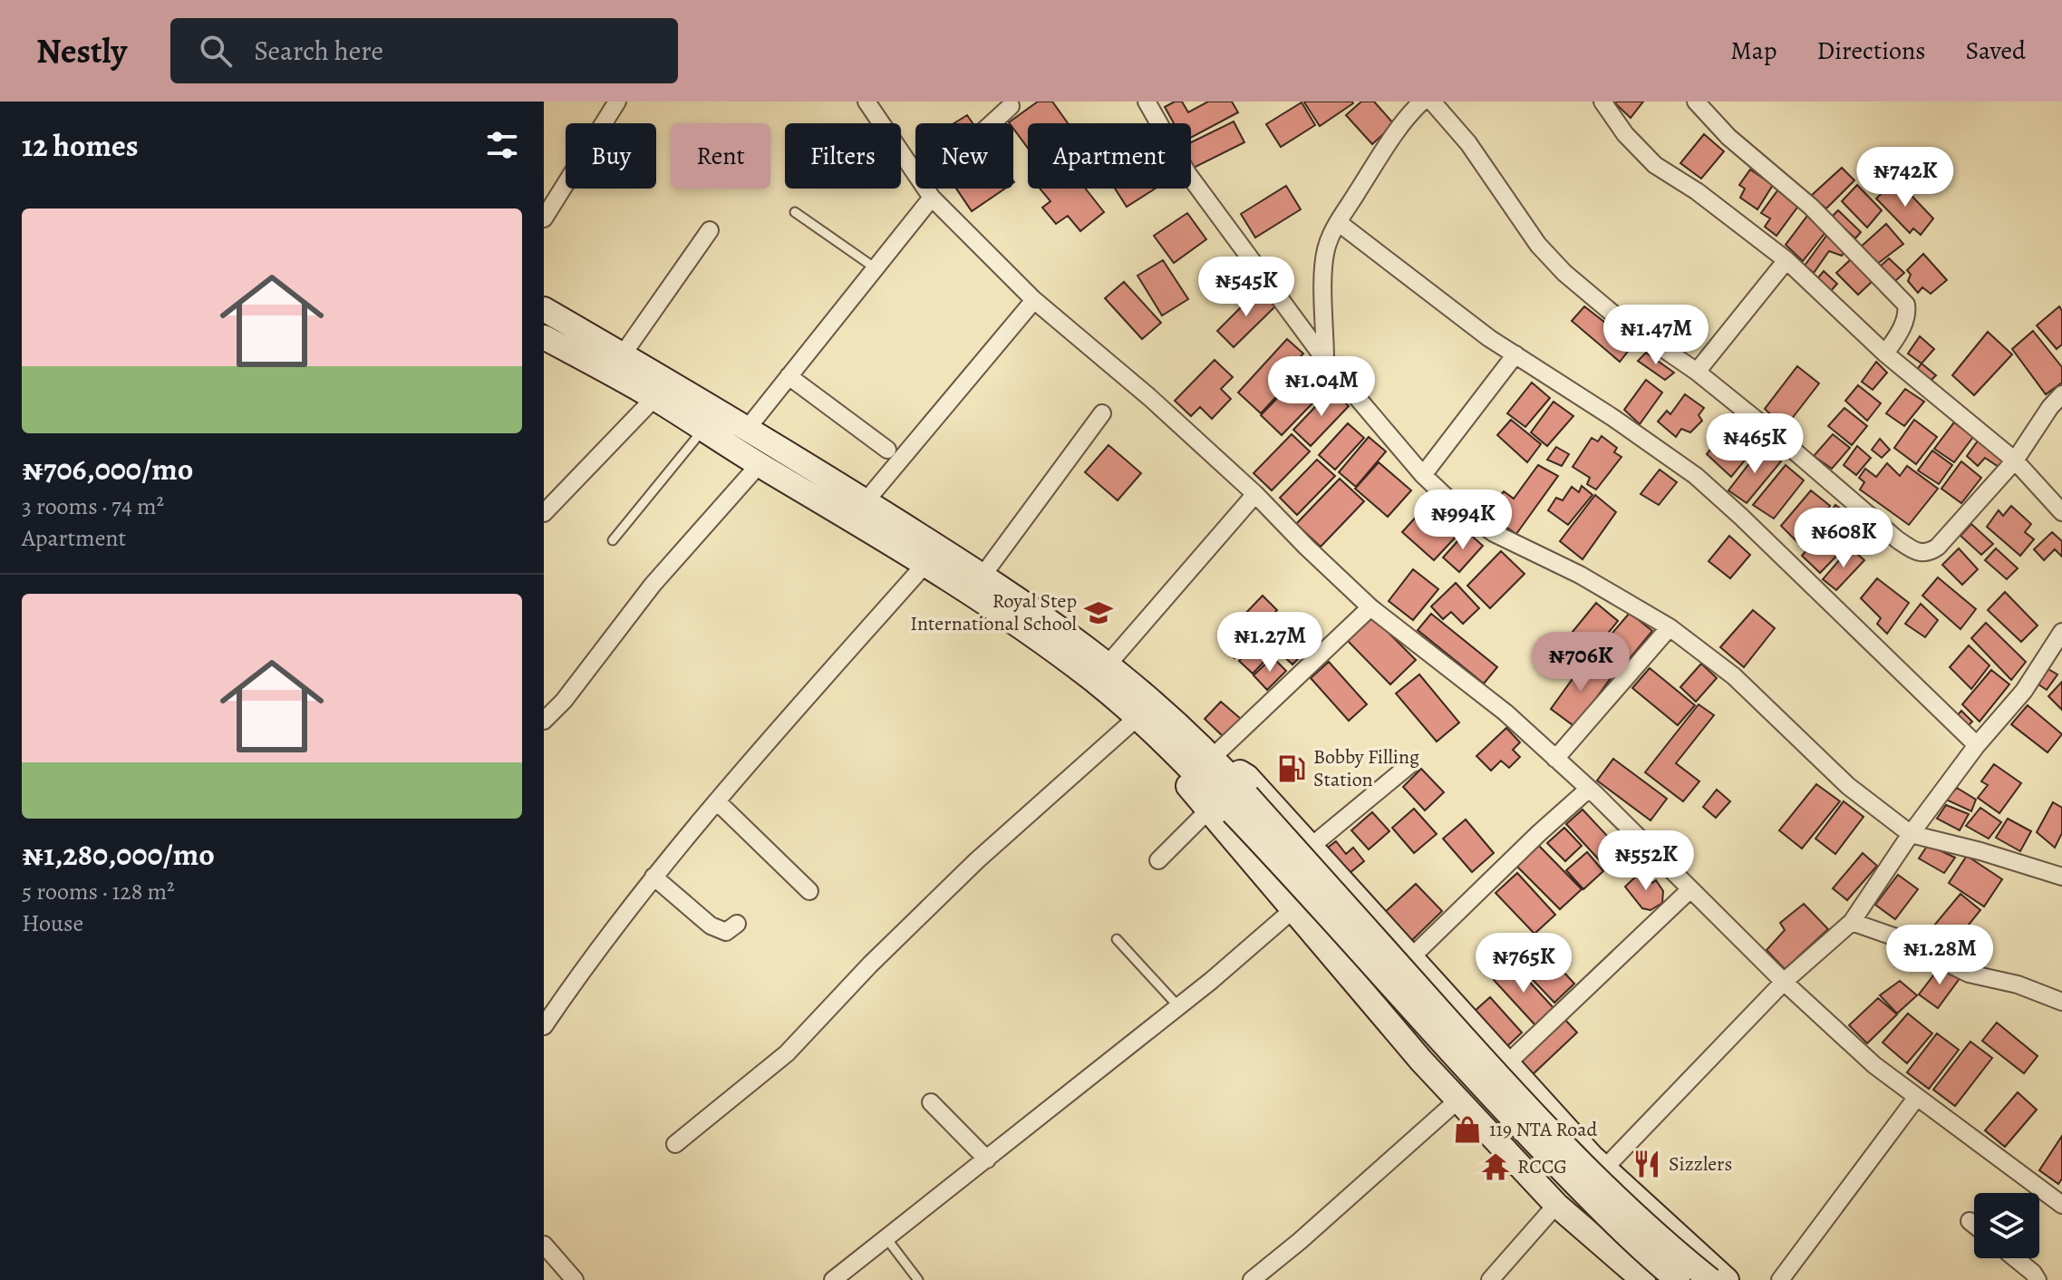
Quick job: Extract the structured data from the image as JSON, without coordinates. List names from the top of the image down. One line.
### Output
{"places":{"school or university":["Royal Step International School"],"fuel station":["Bobby Filling Station"],"shop":["119 NTA Road"],"restaurant":["Sizzlers"],"temple":["RCCG"]},"page":{"header":"Nestly","search":"Search here","nav":["Map","Directions","Saved"],"heading":"12 homes","chip":["Buy","Rent","Filters","New","Apartment"],"price":["₦742K","₦545K","₦1.47M","₦1.04M","₦465K","₦994K","₦608K","₦1.27M","₦706K","₦552K","₦1.28M","₦765K"],"list":[{"name":"₦706,000/mo","note":"3 rooms · 74 m² · Apartment"},{"name":"₦1,280,000/mo","note":"5 rooms · 128 m² · House"}]}}
